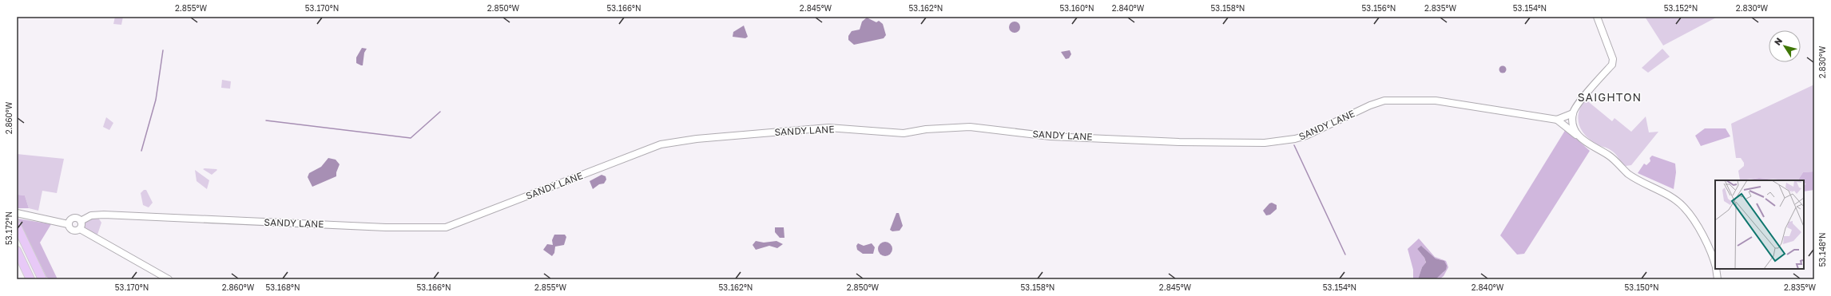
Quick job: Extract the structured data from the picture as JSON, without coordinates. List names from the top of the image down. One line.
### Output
{"streets":{"street":["SANDY LANE"]},"districts":["SAIGHTON"],"north":"top left","coordinates":["2.855°W","53.170°N","2.850°W","53.166°N","2.845°W","53.162°N","53.160°N","2.840°W","53.158°N","53.156°N","2.835°W","53.154°N","53.152°N","2.830°W","2.860°W","53.172°N","53.148°N","53.168°N","53.150°N"]}
